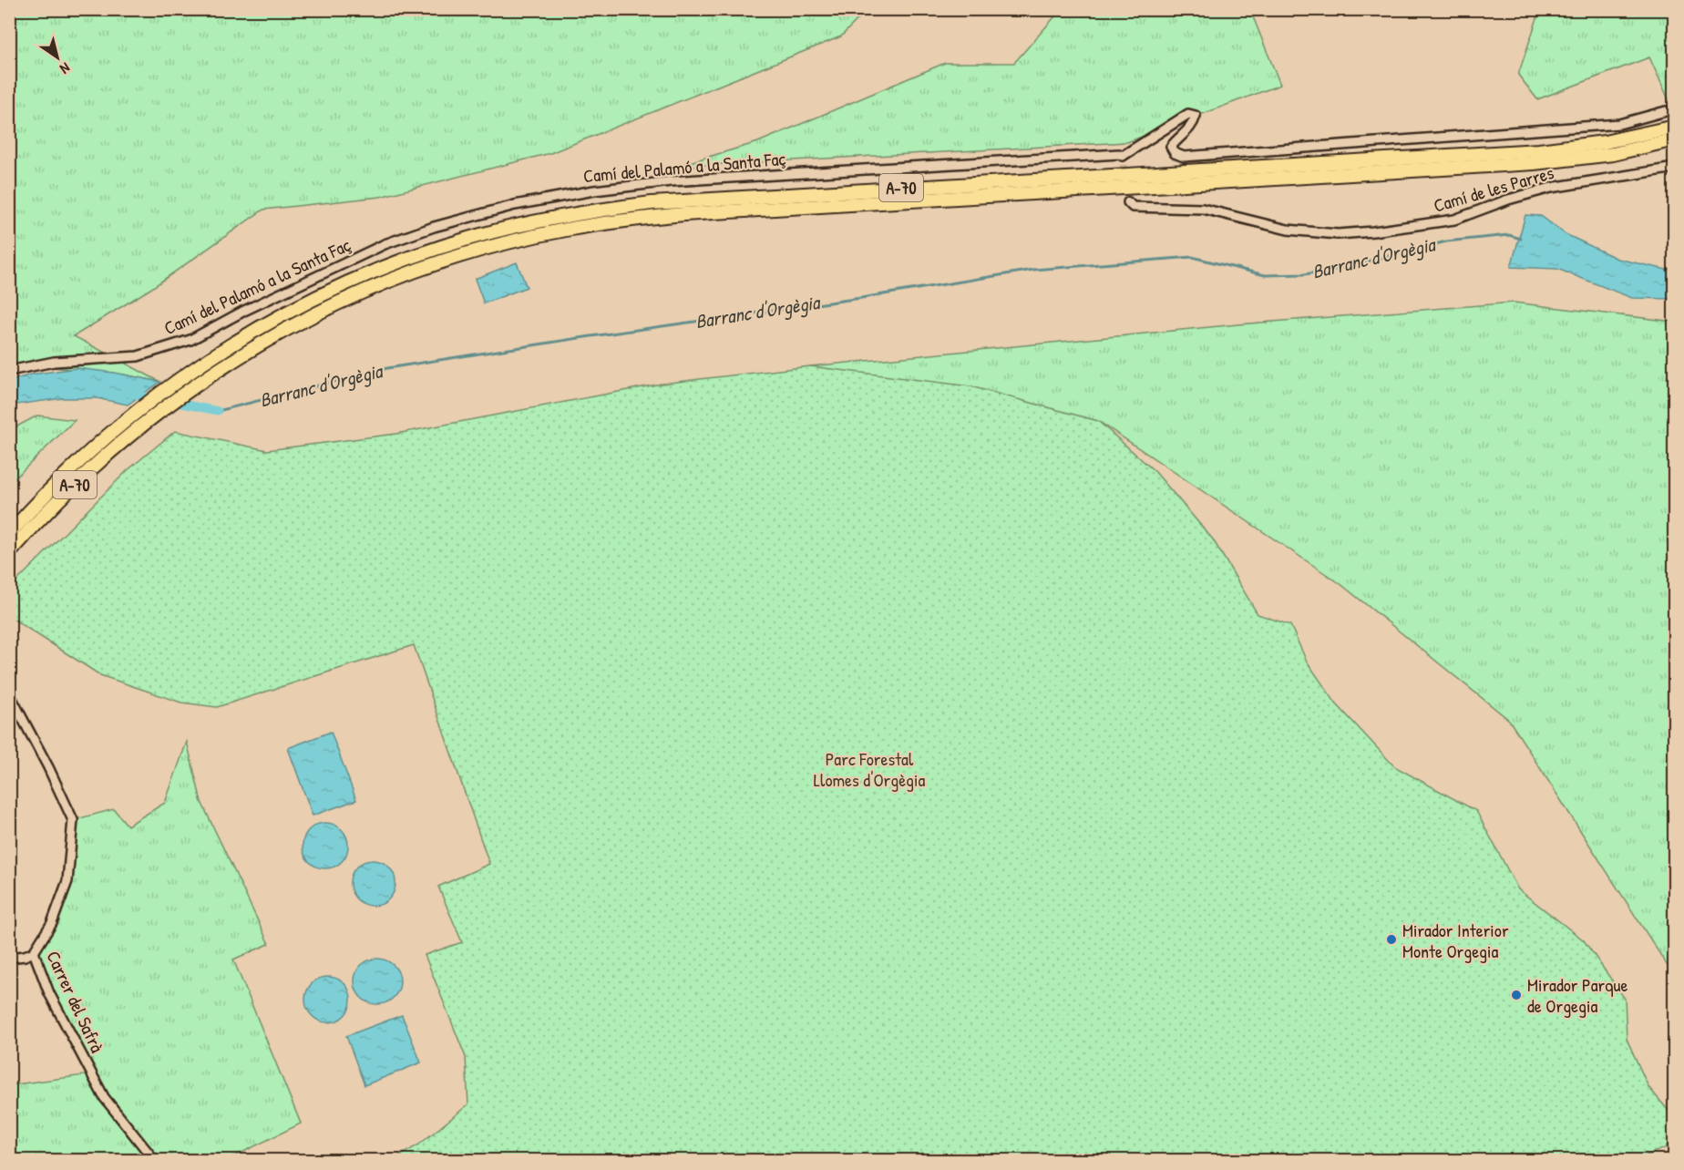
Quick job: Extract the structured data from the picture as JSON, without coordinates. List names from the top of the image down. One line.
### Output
{"streets":{"highway":["A-70"],"street":["Camí del Palamó a la Santa Faç","Camí de les Parres","Carrer del Safrà"]},"water":["Barranc d'Orgègia"],"parks":["Parc Forestal Llomes d'Orgègia"],"places":["Mirador Interior Monte Orgegia","Mirador Parque de Orgegia"],"north":"bottom right"}
